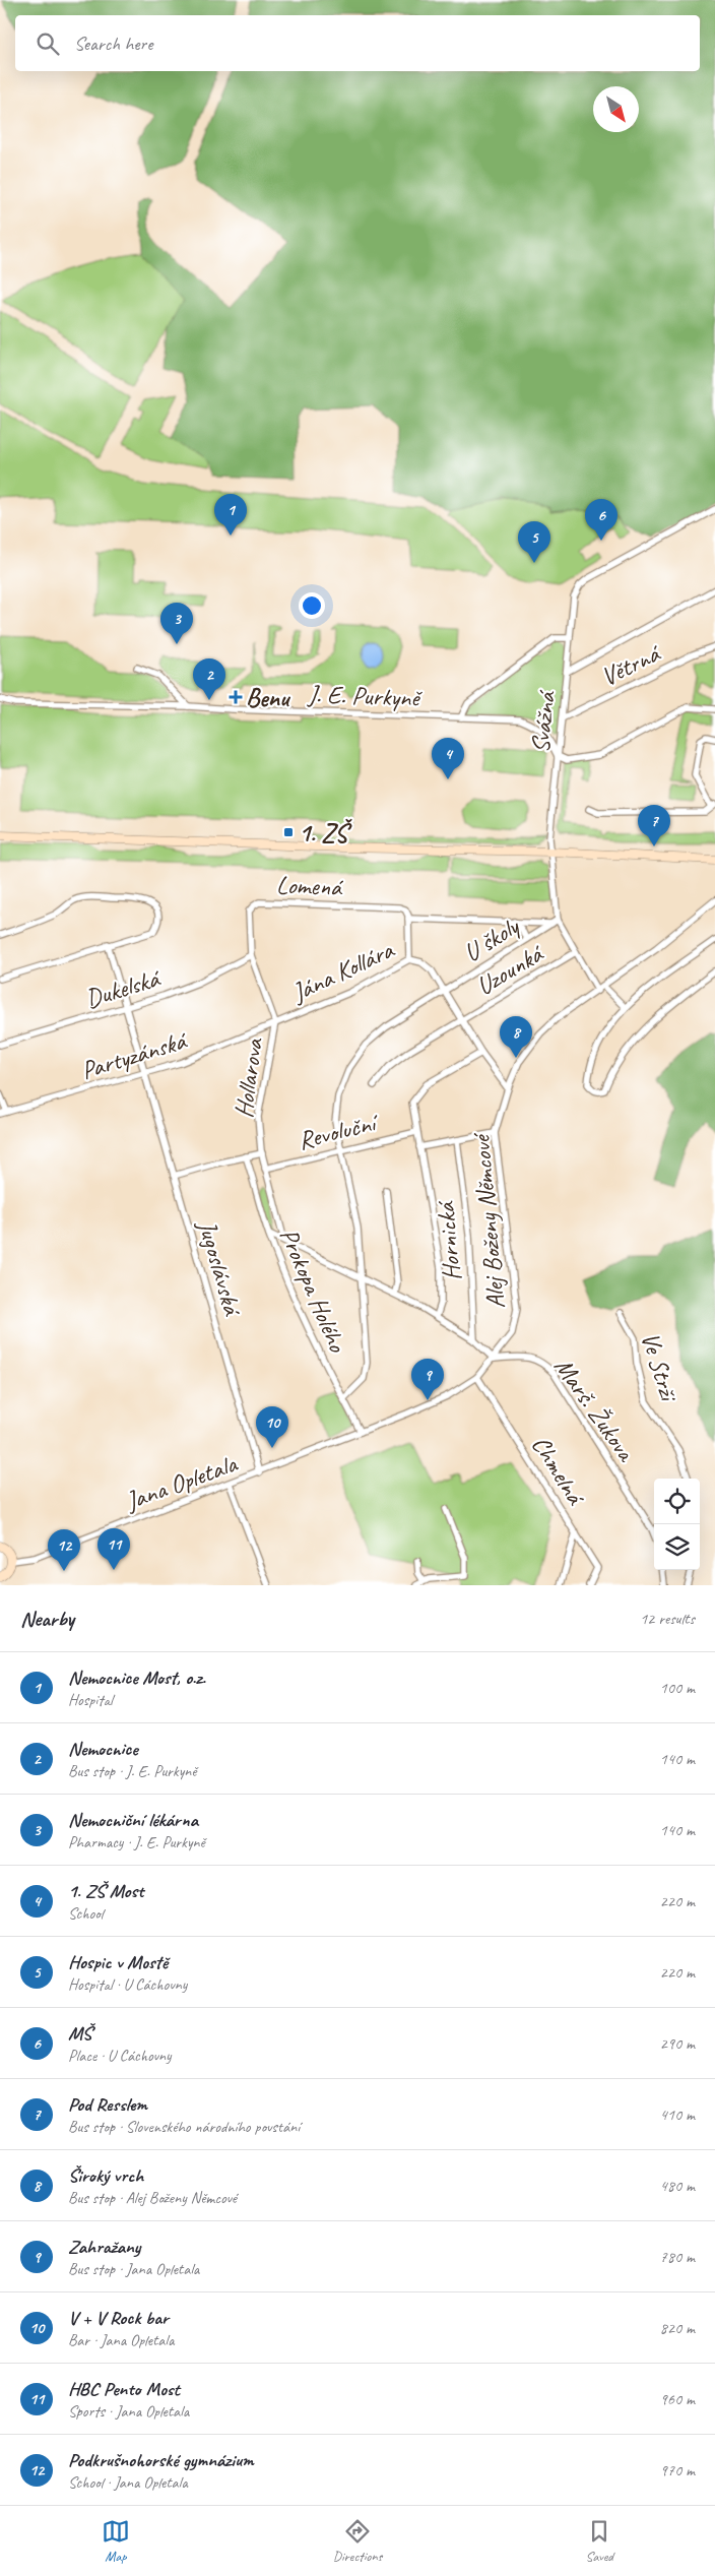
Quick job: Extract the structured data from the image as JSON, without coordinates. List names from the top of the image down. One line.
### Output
{"streets":{"street":["Větrná","J. E. Purkyně","Svážná","Lomená","U školy","Uzounká","Jána Kollára","Dukelská","Partyzánská","Hollarova","Revoluční","Alej Boženy Němcové","Hornická","Jugoslávská","Prokopa Holého","Ve Strži","Marš. Žukova","Chmelná","Jana Opletala"]},"crossings":[["Větrná","Svážná"],["J. E. Purkyně","Svážná"],["Svážná","U školy"],["Lomená","Jána Kollára"],["Lomená","Dukelská"],["Lomená","Partyzánská"],["Lomená","Hollarova"],["U školy","Jána Kollára"],["U školy","Revoluční"],["U školy","Prokopa Holého"],["Uzounká","Jána Kollára"],["Jána Kollára","Partyzánská"],["Jána Kollára","Hollarova"],["Jána Kollára","Alej Boženy Němcové"],["Dukelská","Jugoslávská"],["Partyzánská","Hollarova"],["Partyzánská","Jugoslávská"],["Hollarova","Revoluční"],["Hollarova","Prokopa Holého"],["Revoluční","Prokopa Holého"],["Alej Boženy Němcové","Marš. Žukova"],["Alej Boženy Němcové","Jana Opletala"],["Jugoslávská","Jana Opletala"],["Prokopa Holého","Jana Opletala"],["Marš. Žukova","Jana Opletala"],["Chmelná","Jana Opletala"]],"places":{"health":["Benu"],"transit":["1. ZŠ"]},"north":"bottom right","page":{"search":"Search here","pins":["1","6","5","3","2","4","7","8","9","10","11","12"],"heading":["Nearby","12 results"],"list":[{"mark":"1","name":"Nemocnice Most, o.z.","note":"Hospital","value":"100 m"},{"mark":"2","name":"Nemocnice","note":"Bus stop · J. E. Purkyně","value":"140 m"},{"mark":"3","name":"Nemocniční lékárna","note":"Pharmacy · J. E. Purkyně","value":"140 m"},{"mark":"4","name":"1. ZŠ Most","note":"School","value":"220 m"},{"mark":"5","name":"Hospic v Mostě","note":"Hospital · U Cáchovny","value":"220 m"},{"mark":"6","name":"MŠ","note":"Place · U Cáchovny","value":"290 m"},{"mark":"7","name":"Pod Resslem","note":"Bus stop · Slovenského národního povstání","value":"410 m"},{"mark":"8","name":"Široký vrch","note":"Bus stop · Alej Boženy Němcové","value":"480 m"},{"mark":"9","name":"Zahražany","note":"Bus stop · Jana Opletala","value":"780 m"},{"mark":"10","name":"V + V Rock bar","note":"Bar · Jana Opletala","value":"820 m"},{"mark":"11","name":"HBC Pento Most","note":"Sports · Jana Opletala","value":"960 m"},{"mark":"12","name":"Podkrušnohorské gymnázium","note":"School · Jana Opletala","value":"970 m"}],"nav":["Map","Directions","Saved"]}}
